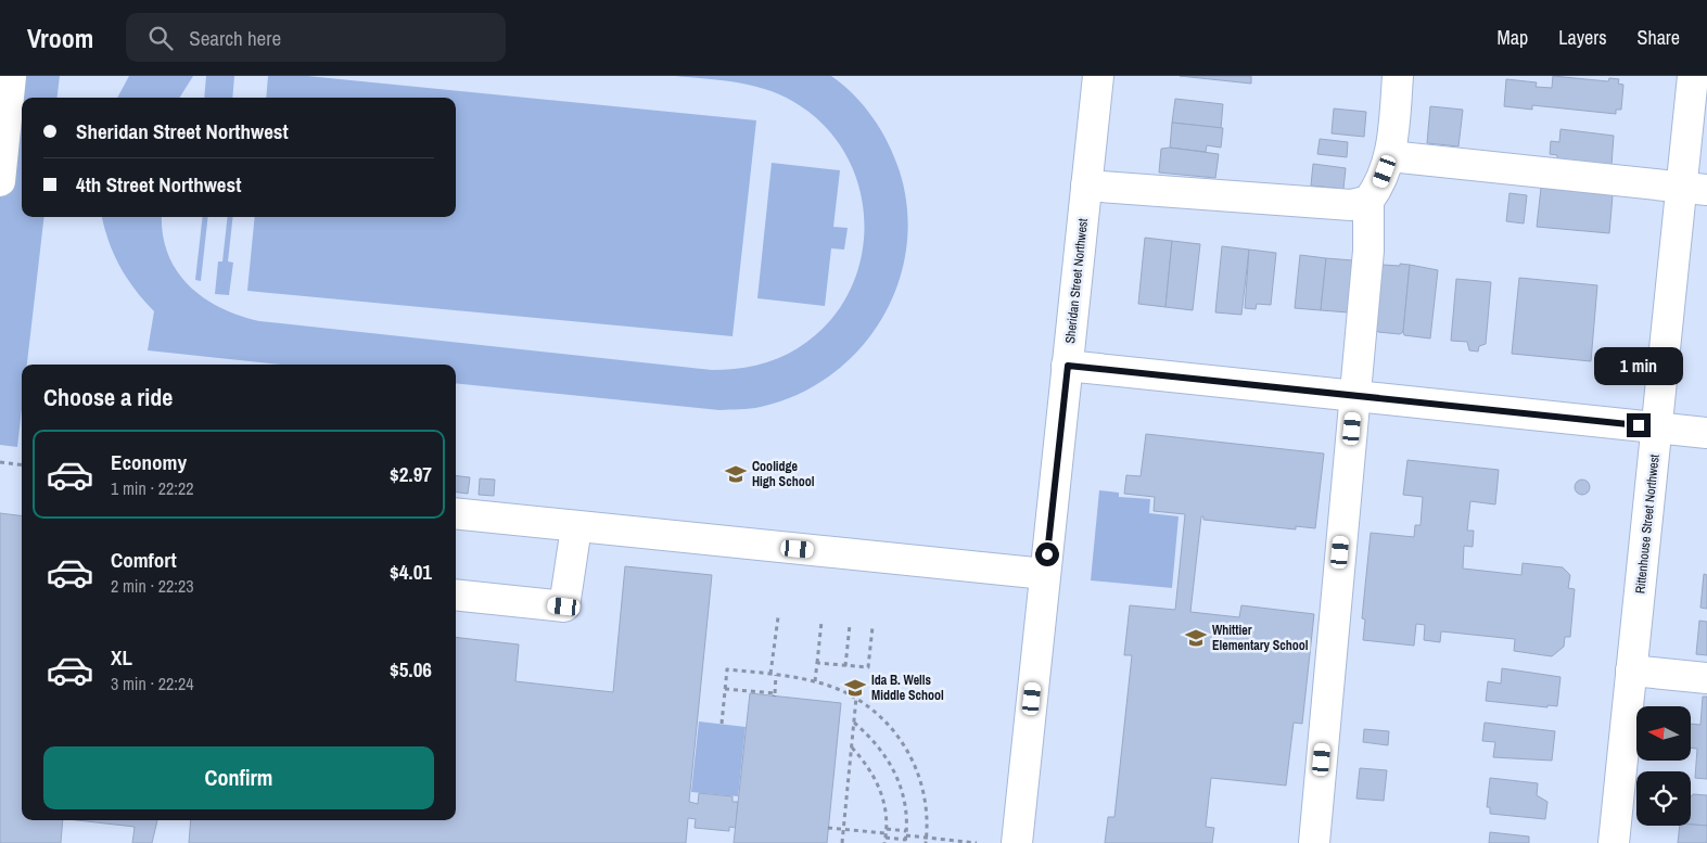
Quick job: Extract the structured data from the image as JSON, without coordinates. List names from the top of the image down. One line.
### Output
{"streets":{"street":["Sheridan Street Northwest","Rittenhouse Street Northwest"]},"places":{"school or university":["Coolidge High School","Whittier Elementary School","Ida B. Wells Middle School"]},"north":"left","page":{"header":"Vroom","search":"Search here","nav":["Map","Layers","Share"],"banner":["Sheridan Street Northwest","4th Street Northwest"],"bubble":"1 min","heading":"Choose a ride","list":[{"name":"Economy","note":"1 min · 22:22","value":"$2.97"},{"name":"Comfort","note":"2 min · 22:23","value":"$4.01"},{"name":"XL","note":"3 min · 22:24","value":"$5.06"}],"buttons":"Confirm"}}
